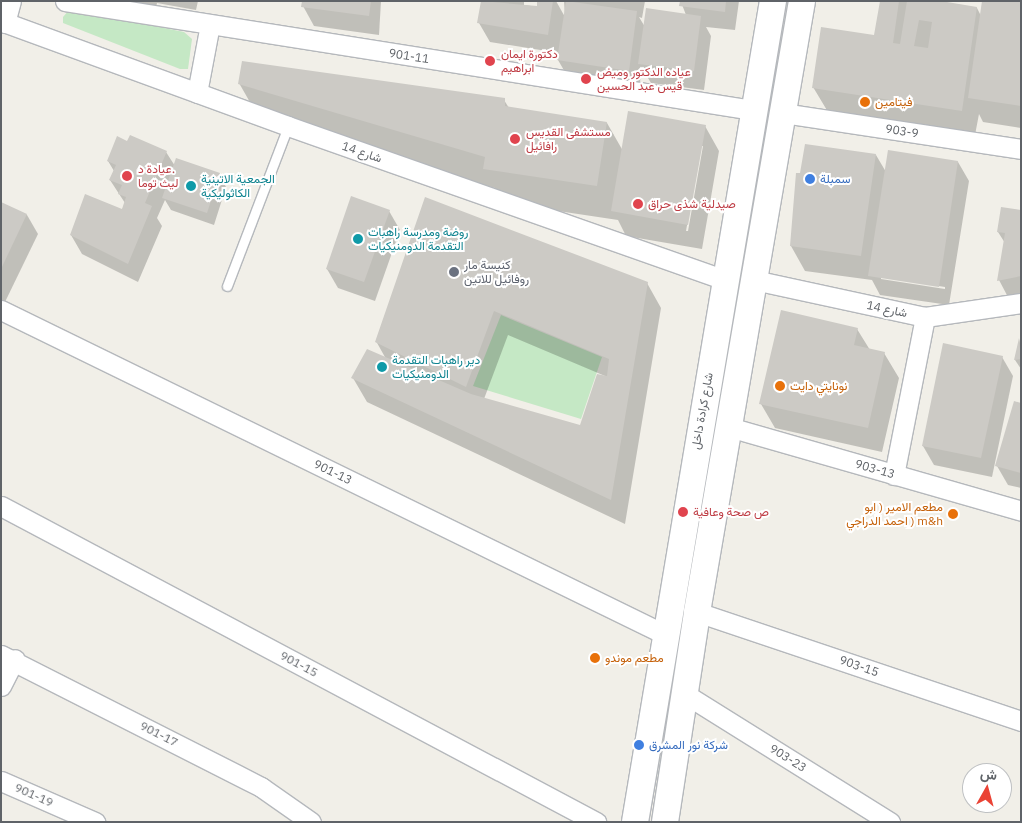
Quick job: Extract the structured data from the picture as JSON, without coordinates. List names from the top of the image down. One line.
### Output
{"streets":{"main road":["شارع كرادة داخل"],"street":["901-11","903-9","شارع 14","903-13","901-13","901-15","903-15","901-17","903-23","901-19"]},"crossings":[["901-11","شارع كرادة داخل"],["شارع 14","شارع كرادة داخل"],["شارع كرادة داخل","901-13"]],"places":["دكتورة ايمان ابراهيم","عياده الدكتور وميض قيس عبد الحسين","فيتامين","مستشفى القديس رافائيل","عيادة د. ليث توما","سمبلة","الجمعية الاتينية الكاثوليكية","صيدلية شذى حراق","روضة ومدرسة راهبات التقدمة الدومنيكيات","كنيسة مار روفائيل للاتين","دير راهبات التقدمة الدومنيكيات","نونايتي دايت","ص صحة وعافية","مطعم الامير ( ابو احمد الدراجي ) m&h","مطعم موندو","شركة نور المشرق"],"north":"top"}
